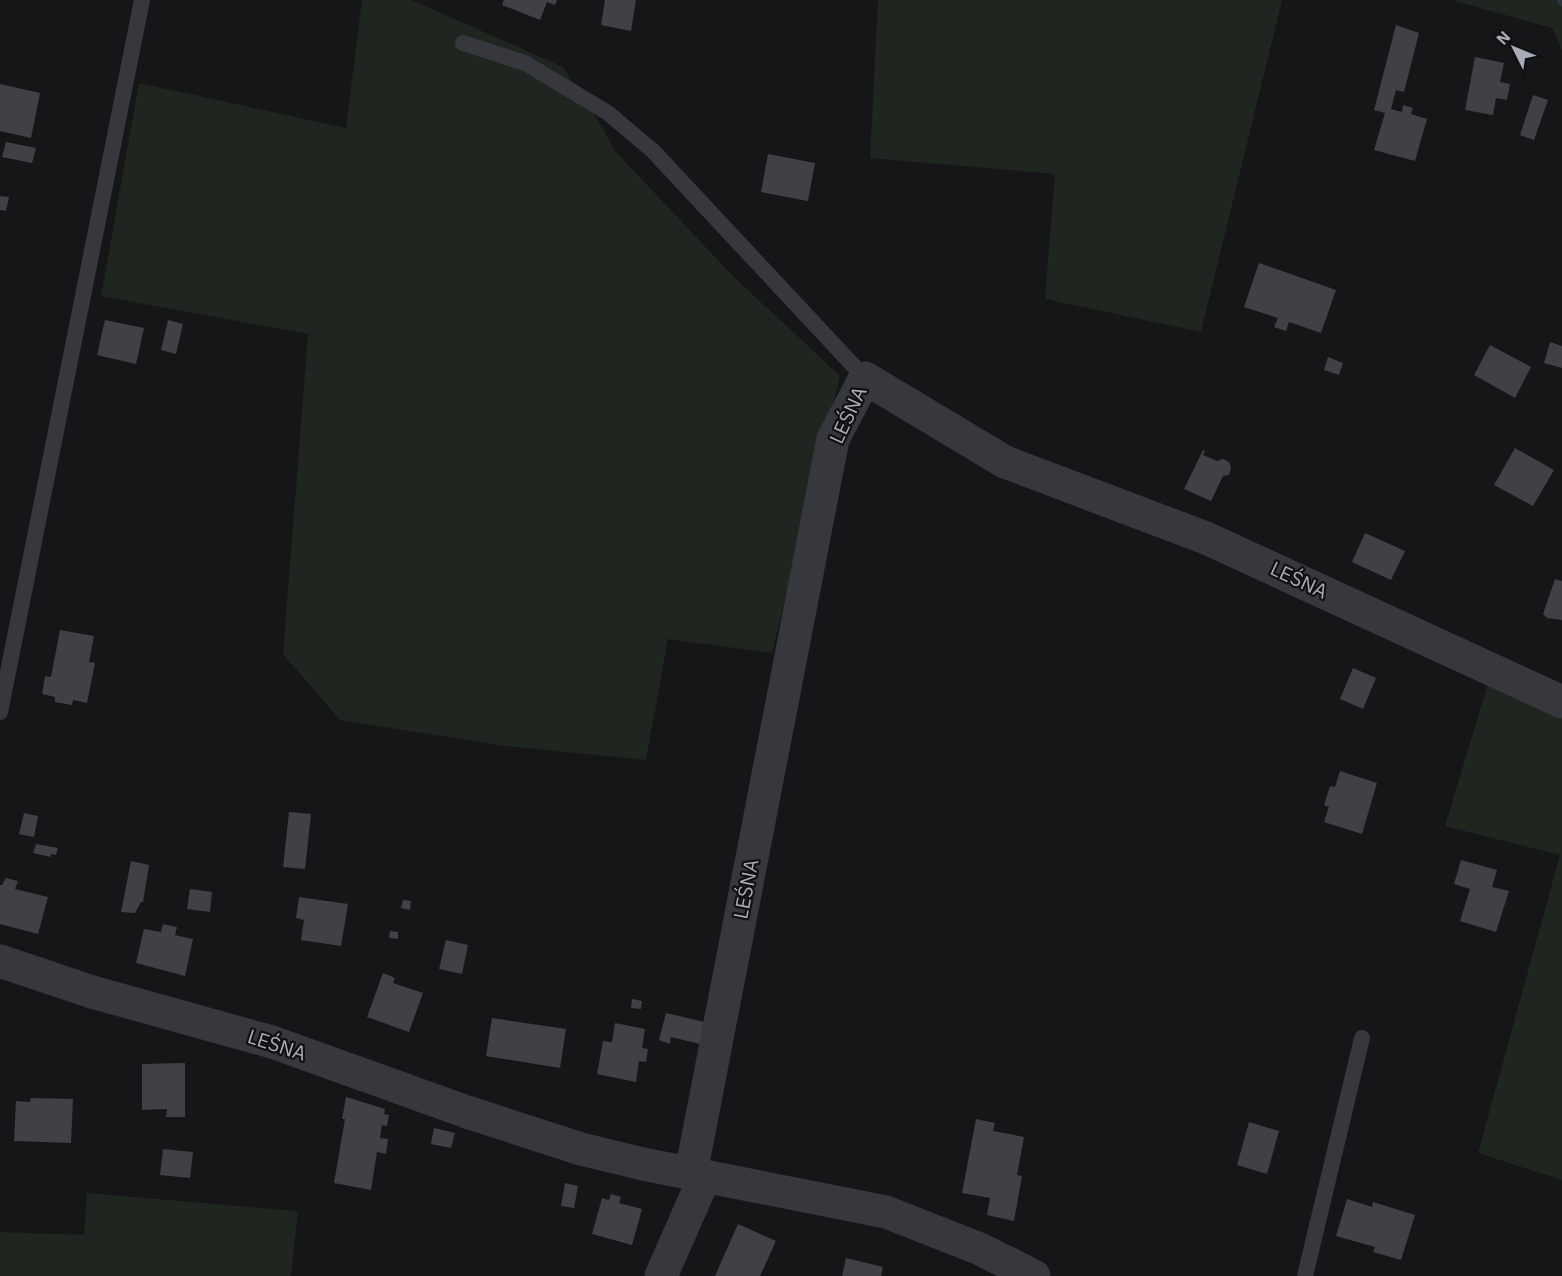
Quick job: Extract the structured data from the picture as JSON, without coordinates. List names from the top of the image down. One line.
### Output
{"streets":{"street":["LEŚNA"]},"north":"top left"}
